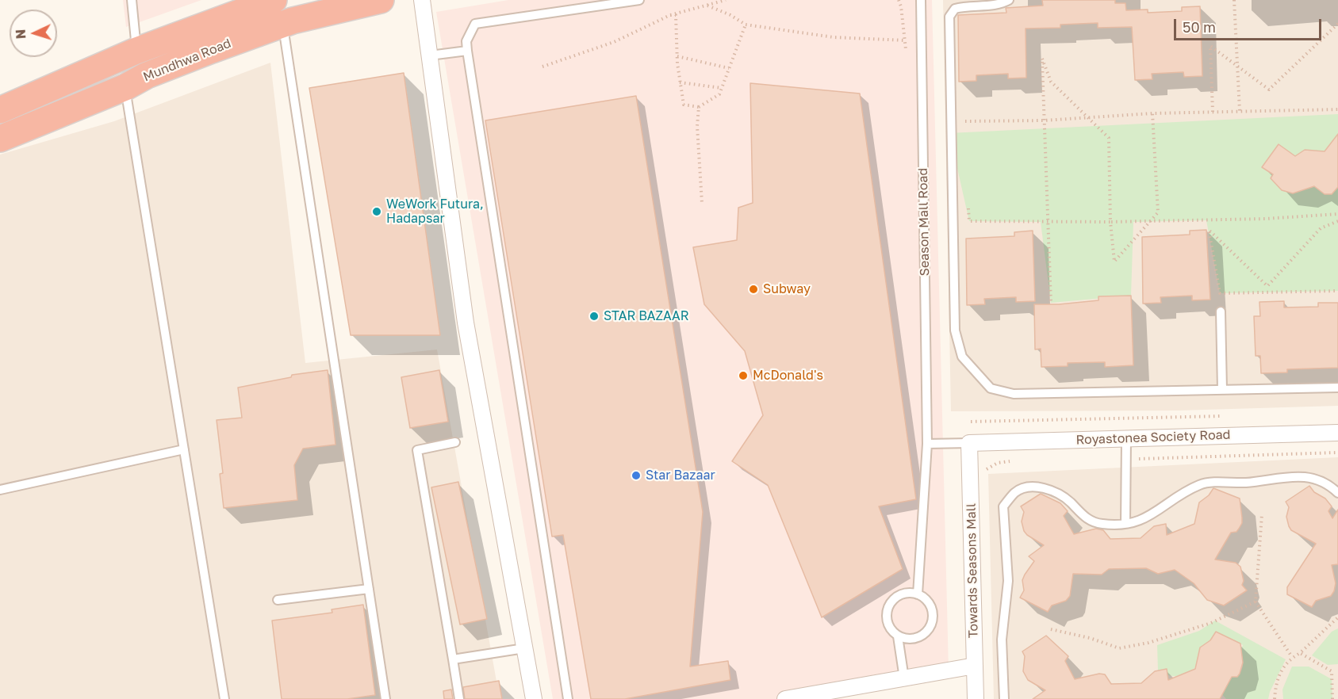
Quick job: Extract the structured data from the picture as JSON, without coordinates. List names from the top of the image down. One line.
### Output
{"streets":{"highway":["Mundhwa Road"],"street":["Royastonea Society Road","Towards Seasons Mall"],"lane":["Season Mall Road"]},"crossings":[["Royastonea Society Road","Towards Seasons Mall"]],"places":["WeWork Futura, Hadapsar","Subway","STAR BAZAAR","McDonald's","Star Bazaar"],"scale_bar":"50 m","north":"left"}
